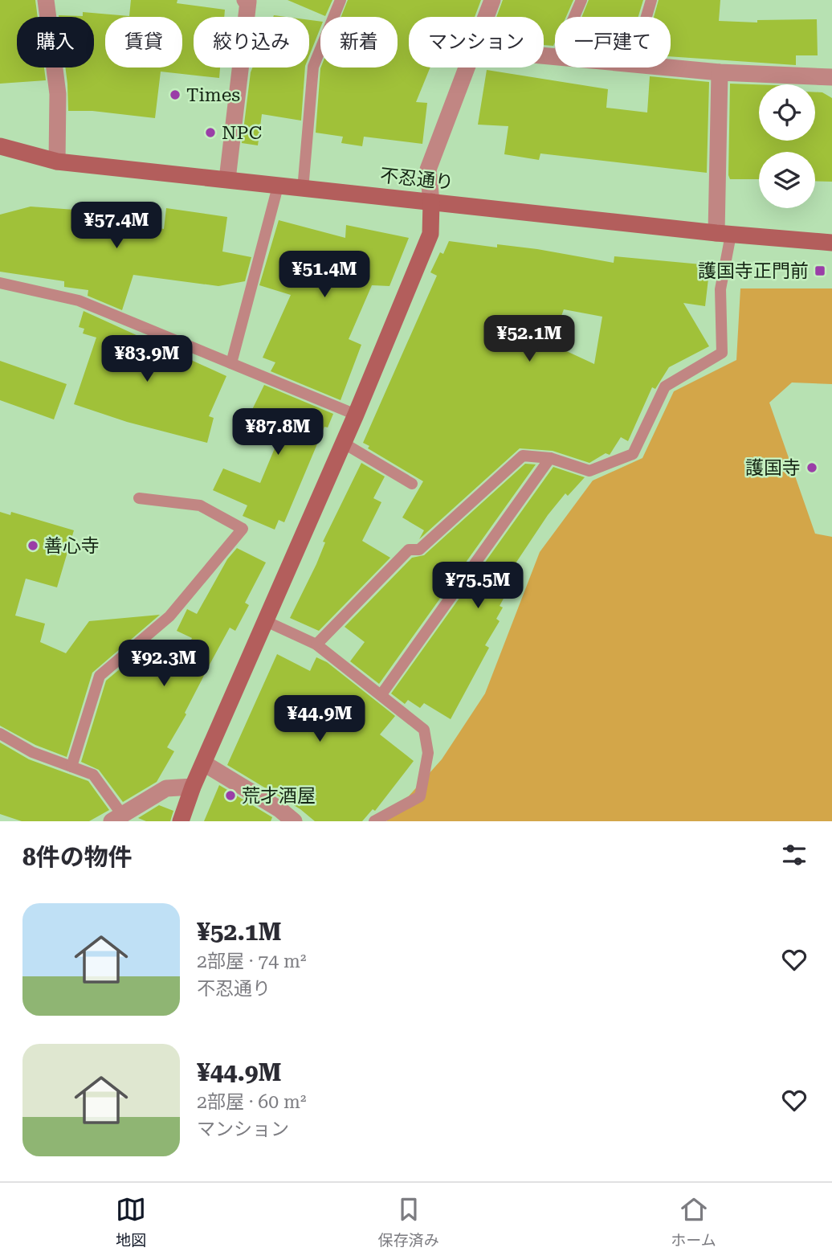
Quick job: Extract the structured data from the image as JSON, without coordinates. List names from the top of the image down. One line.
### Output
{"streets":{"main road":["不忍通り"]},"places":{"other":["Times","NPC","護国寺","善心寺","荒才酒屋"],"transit":["護国寺正門前"]},"page":{"chip":["購入","賃貸","絞り込み","新着","マンション","一戸建て"],"price":["¥57.4M","¥51.4M","¥52.1M","¥83.9M","¥87.8M","¥75.5M","¥92.3M","¥44.9M"],"heading":"8件の物件","list":[{"name":"¥52.1M","note":"2部屋 · 74 m² · 不忍通り"},{"name":"¥44.9M","note":"2部屋 · 60 m² · マンション"}],"tabs":["地図","保存済み","ホーム"]}}
